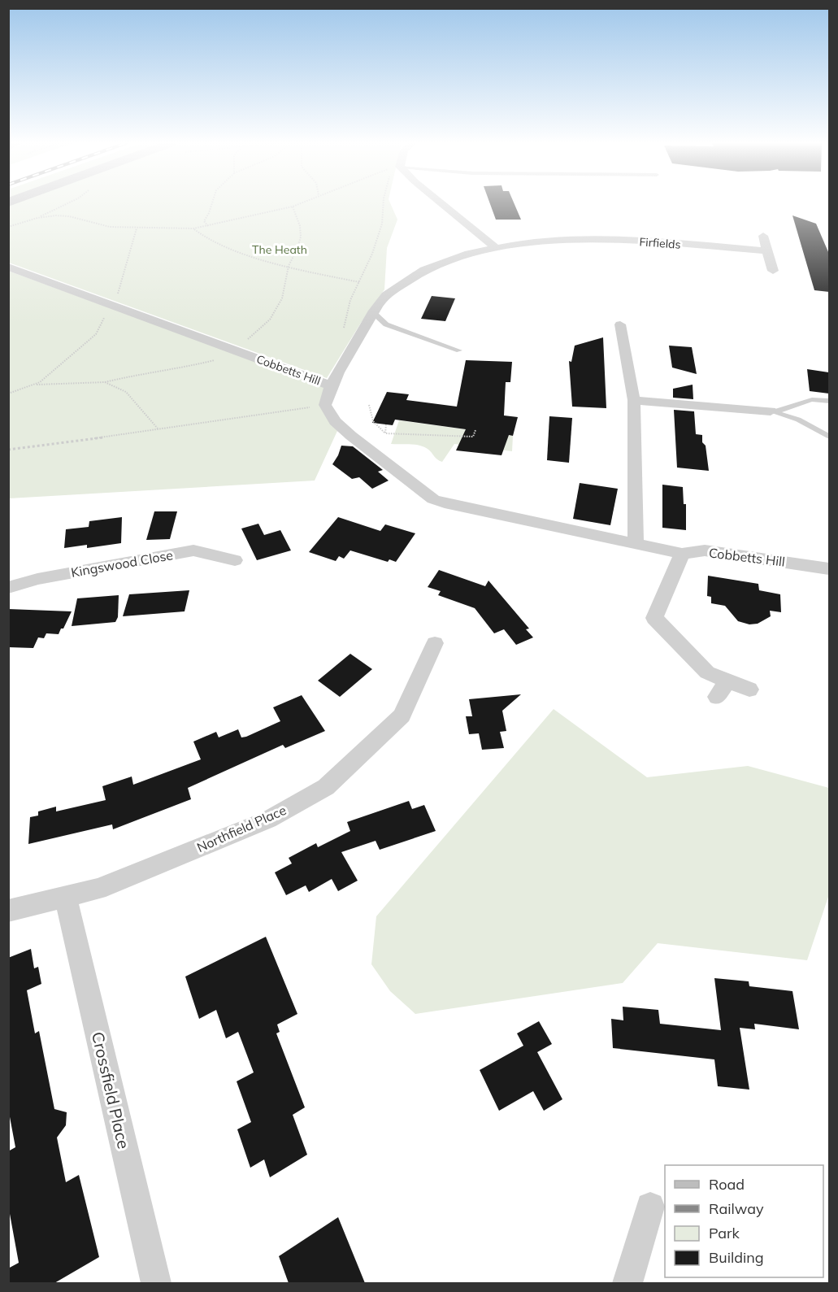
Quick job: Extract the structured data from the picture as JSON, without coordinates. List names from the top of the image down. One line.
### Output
{"streets":{"street":["Firfields","Cobbetts Hill","Kingswood Close","Northfield Place","Crossfield Place"]},"crossings":[["Firfields","Cobbetts Hill"],["Northfield Place","Crossfield Place"]],"parks":["The Heath"],"legend":["Road","Railway","Park","Building"]}
